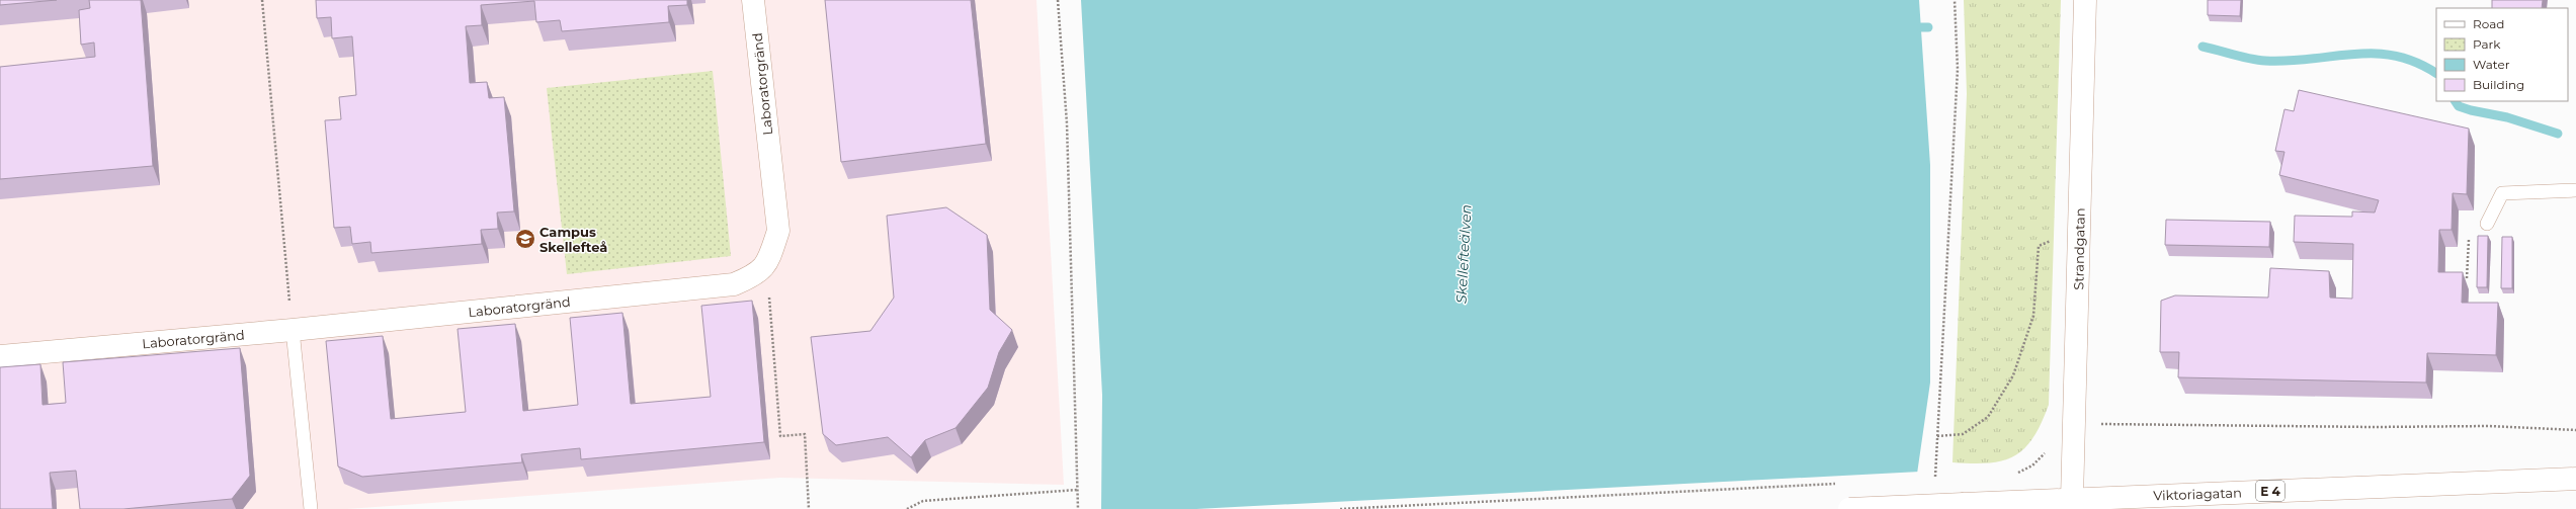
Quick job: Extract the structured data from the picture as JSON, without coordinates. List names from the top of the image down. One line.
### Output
{"streets":{"main road":["Laboratorgränd","Strandgatan","E 4","Viktoriagatan"]},"crossings":[["Strandgatan","Viktoriagatan"]],"water":["Skellefteälven"],"places":{"school or university":["Campus Skellefteå"]},"legend":["Road","Park","Water","Building"]}
